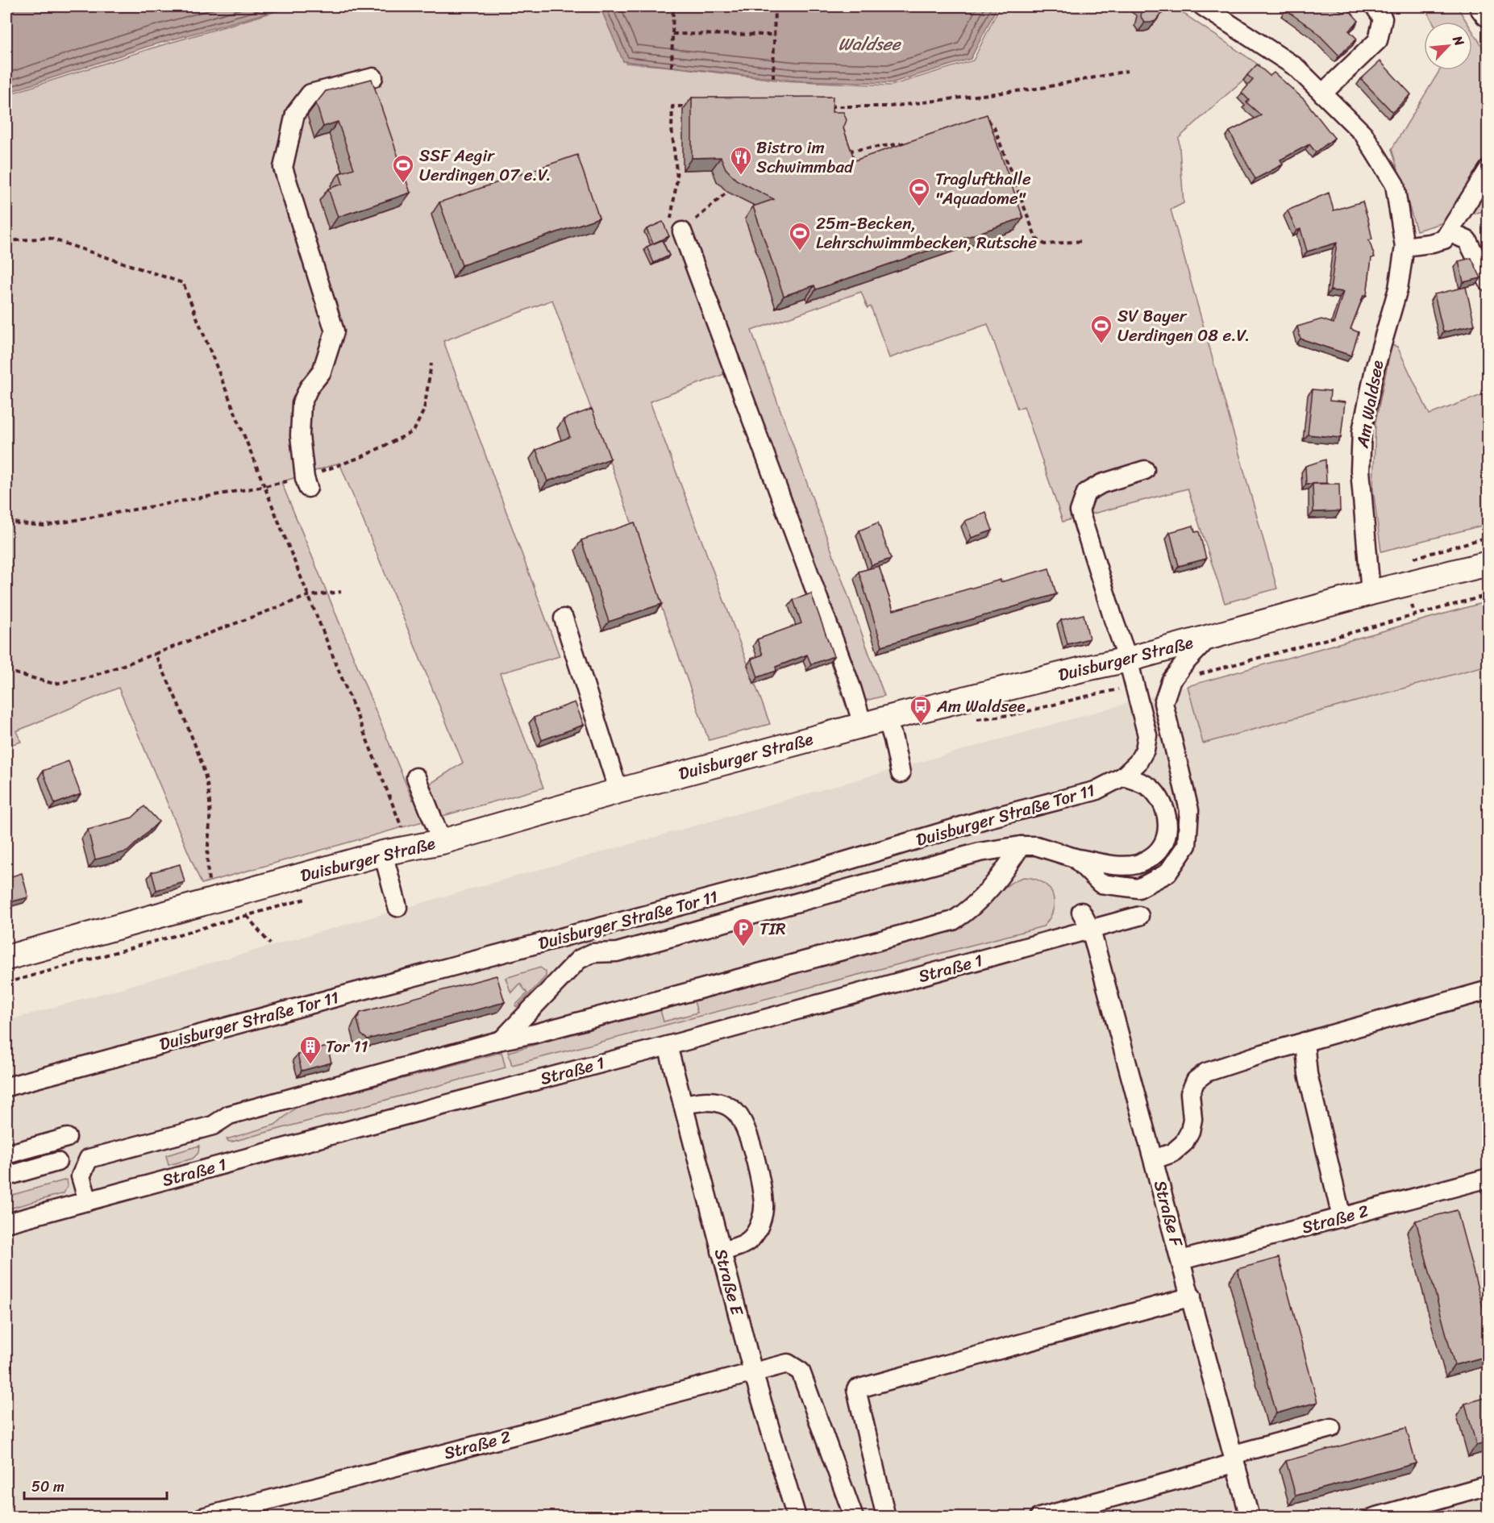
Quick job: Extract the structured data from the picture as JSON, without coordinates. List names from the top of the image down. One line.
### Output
{"streets":{"main road":["Duisburger Straße"],"street":["Am Waldsee","Duisburger Straße Tor 11","Straße 1","Straße F","Straße 2","Straße E"]},"crossings":[["Am Waldsee","Duisburger Straße"],["Duisburger Straße","Duisburger Straße Tor 11"],["Straße 1","Straße F"],["Straße 1","Straße E"],["Straße F","Straße 2"],["Straße 2","Straße E"]],"water":["Waldsee"],"places":{"restaurant":["Bistro im Schwimmbad"],"sports":["SSF Aegir Uerdingen 07 e.V.","Traglufthalle \"Aquadome\"","25m-Becken, Lehrschwimmbecken, Rutsche","SV Bayer Uerdingen 08 e.V."],"bus stop":["Am Waldsee"],"parking":["TIR"],"building":["Tor 11"]},"scale_bar":"50 m","north":"top right"}
